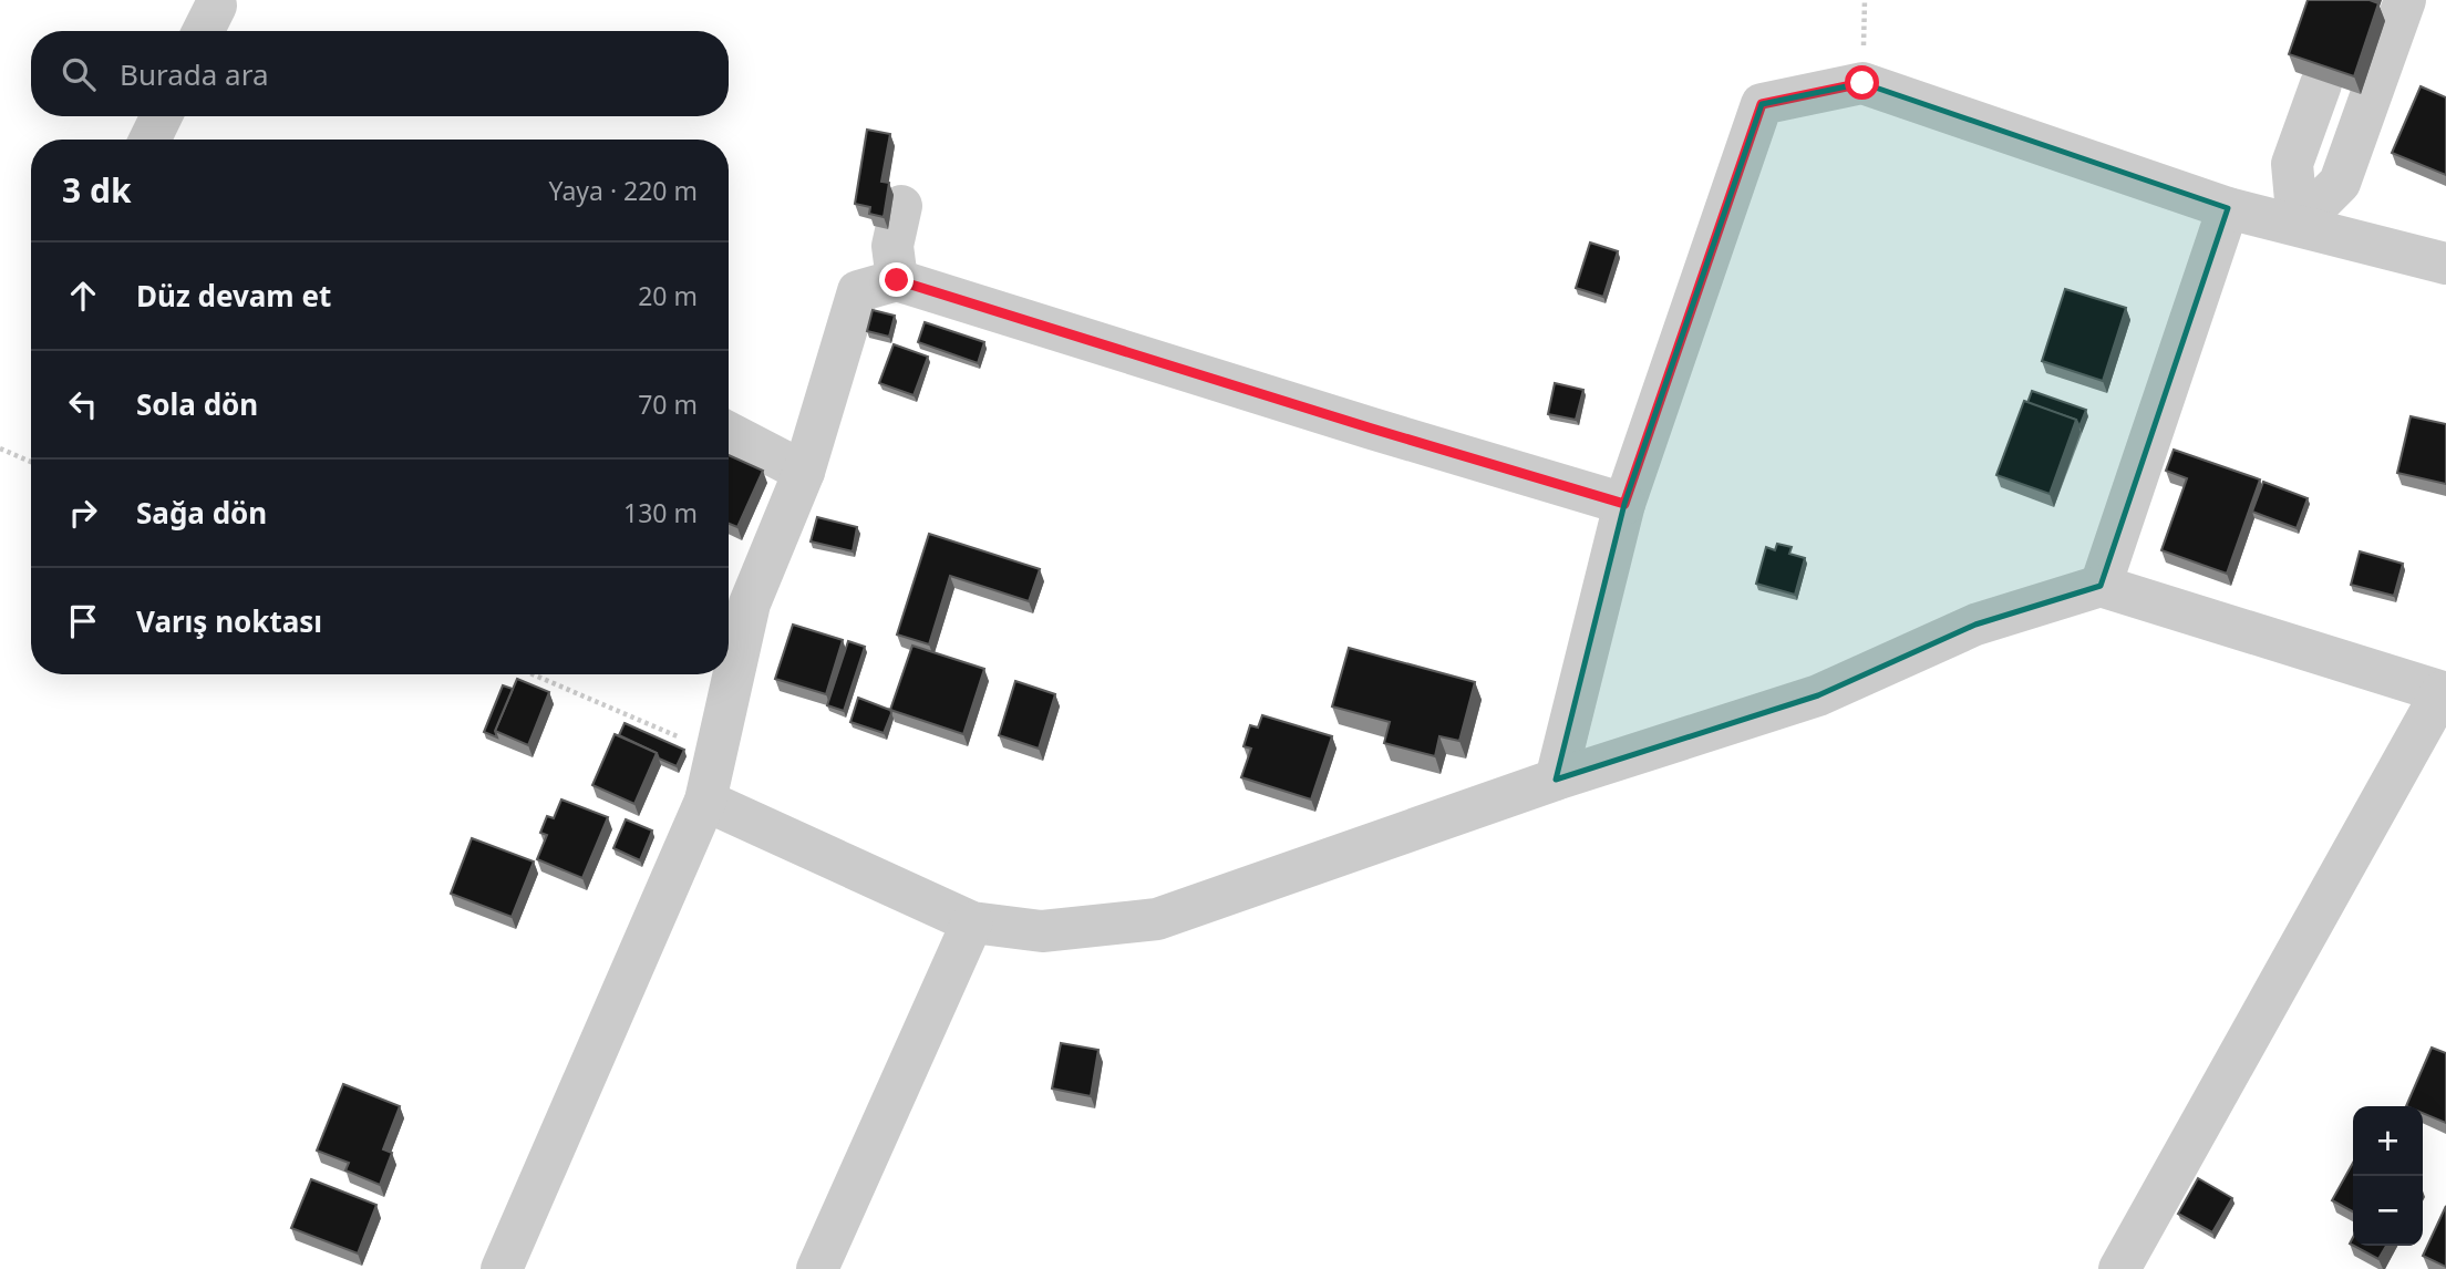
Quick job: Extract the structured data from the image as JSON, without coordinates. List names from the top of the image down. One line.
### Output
{"page":{"search":"Burada ara","heading":["3 dk","Yaya · 220 m"],"list":[["Düz devam et","20 m"],["Sola dön","70 m"],["Sağa dön","130 m"],"Varış noktası"],"map_buttons":["+","−"]}}
